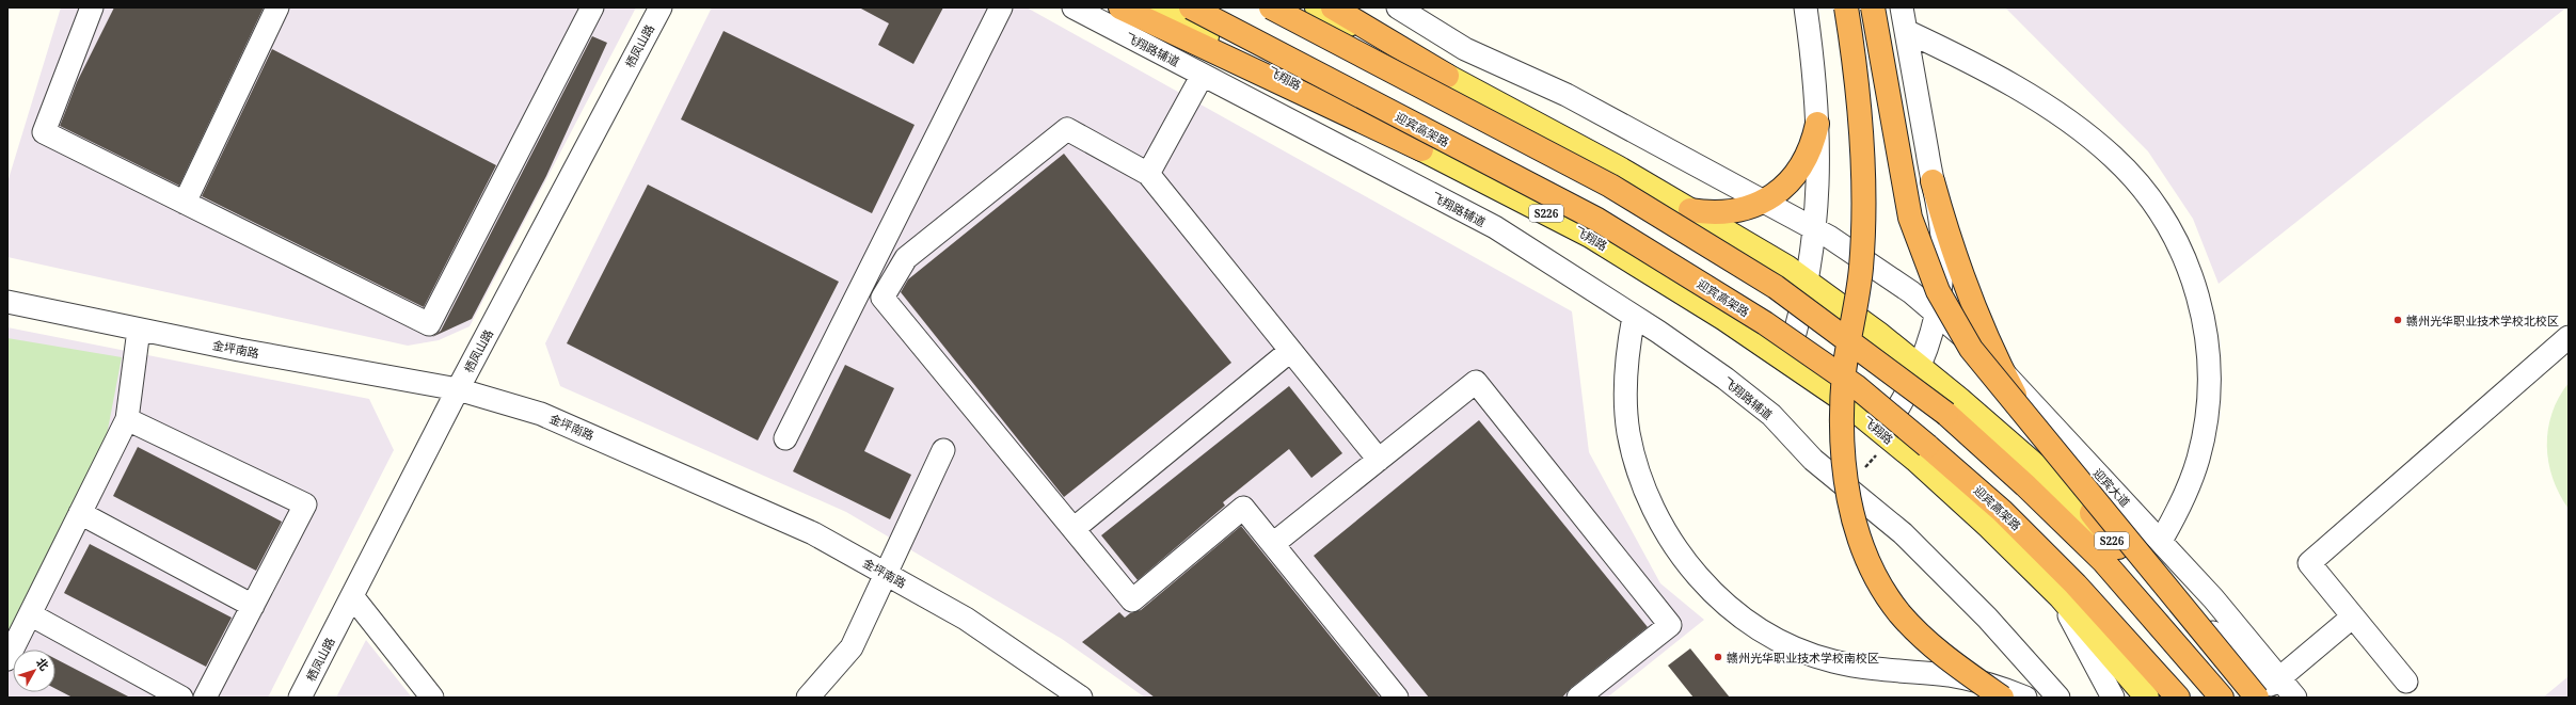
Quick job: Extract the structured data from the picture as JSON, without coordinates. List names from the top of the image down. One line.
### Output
{"streets":{"highway":["迎宾高架路"],"main road":["飞翔路","S226"],"street":["栖凤山路","飞翔路辅道","金坪南路","迎宾大道"]},"crossings":[["栖凤山路","金坪南路"],["飞翔路","S226"]],"places":["赣州光华职业技术学校北校区","赣州光华职业技术学校南校区"],"north":"top right"}
